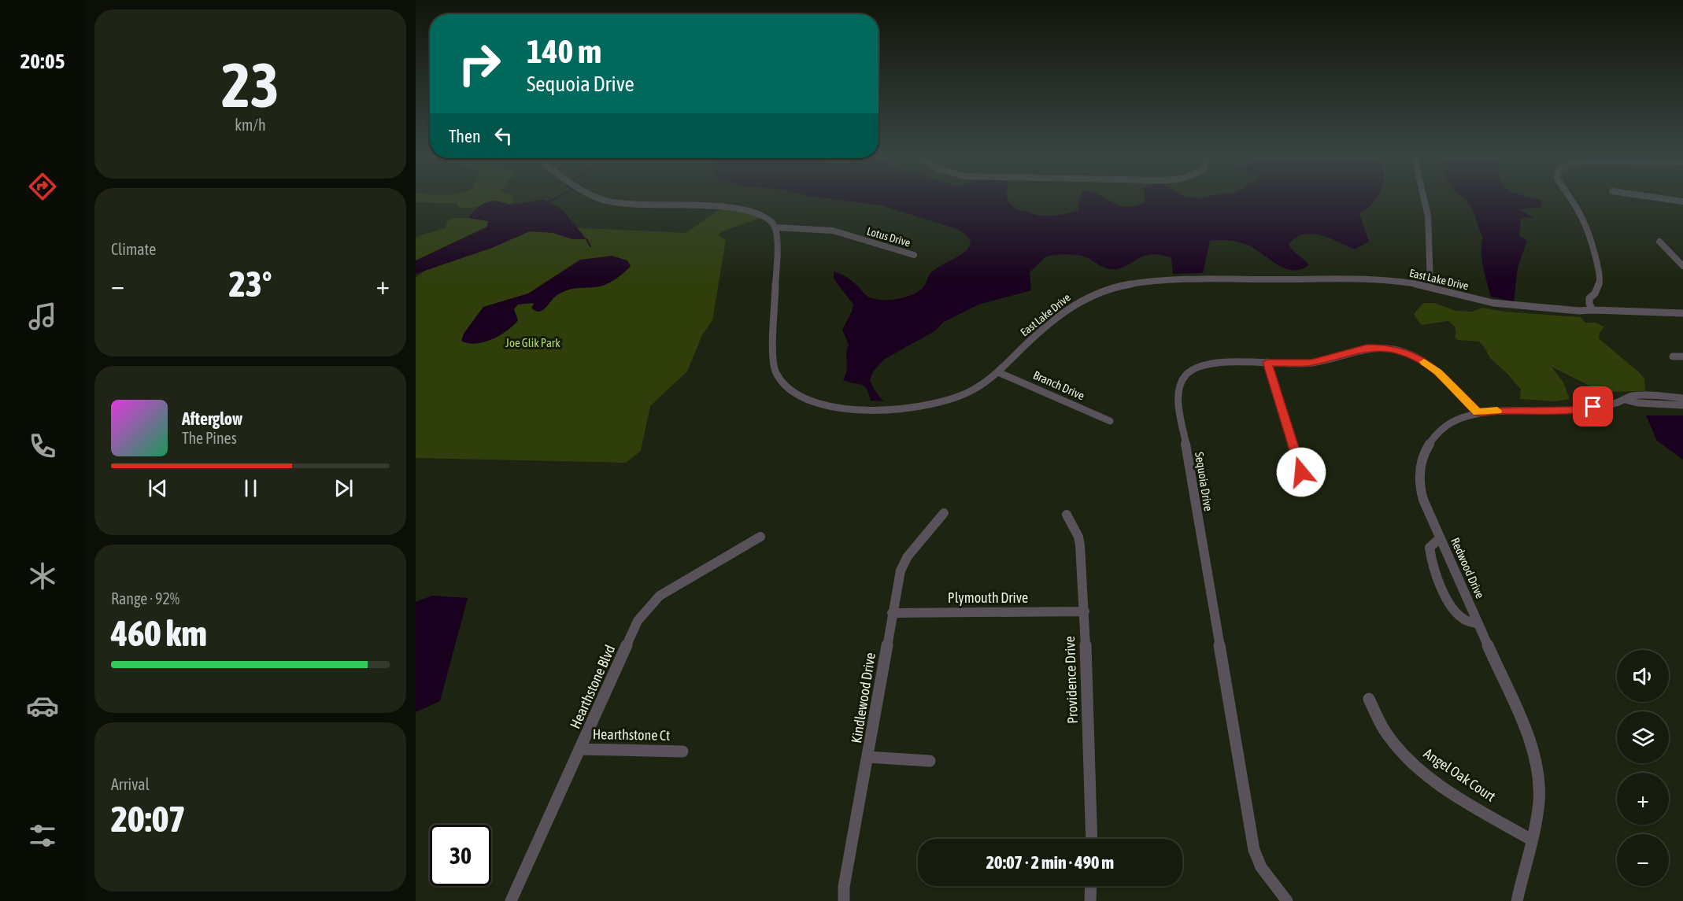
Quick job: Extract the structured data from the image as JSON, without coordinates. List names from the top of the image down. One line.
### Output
{"streets":{"street":["Lotus Drive","East Lake Drive","Branch Drive","Sequoia Drive","Redwood Drive","Plymouth Drive","Providence Drive","Hearthstone Blvd","Kindlewood Drive","Hearthstone Ct","Angel Oak Court"]},"crossings":[["Lotus Drive","East Lake Drive"],["East Lake Drive","Branch Drive"],["Sequoia Drive","Redwood Drive"],["Redwood Drive","Angel Oak Court"],["Plymouth Drive","Providence Drive"],["Plymouth Drive","Kindlewood Drive"],["Hearthstone Blvd","Hearthstone Ct"]],"parks":["Joe Glik Park"],"page":{"tabs":"20:05","tile":[["23","km/h"],"Climate",["Range · 92%","460 km"],["Arrival","20:07"]],"turn":["140 m","Sequoia Drive"],"then":"Then","heat":["−","23°","+"],"song":["Afterglow","The Pines"],"map_buttons":["+","−"],"limit":"30","trip":"20:07 · 2 min · 490 m"}}
